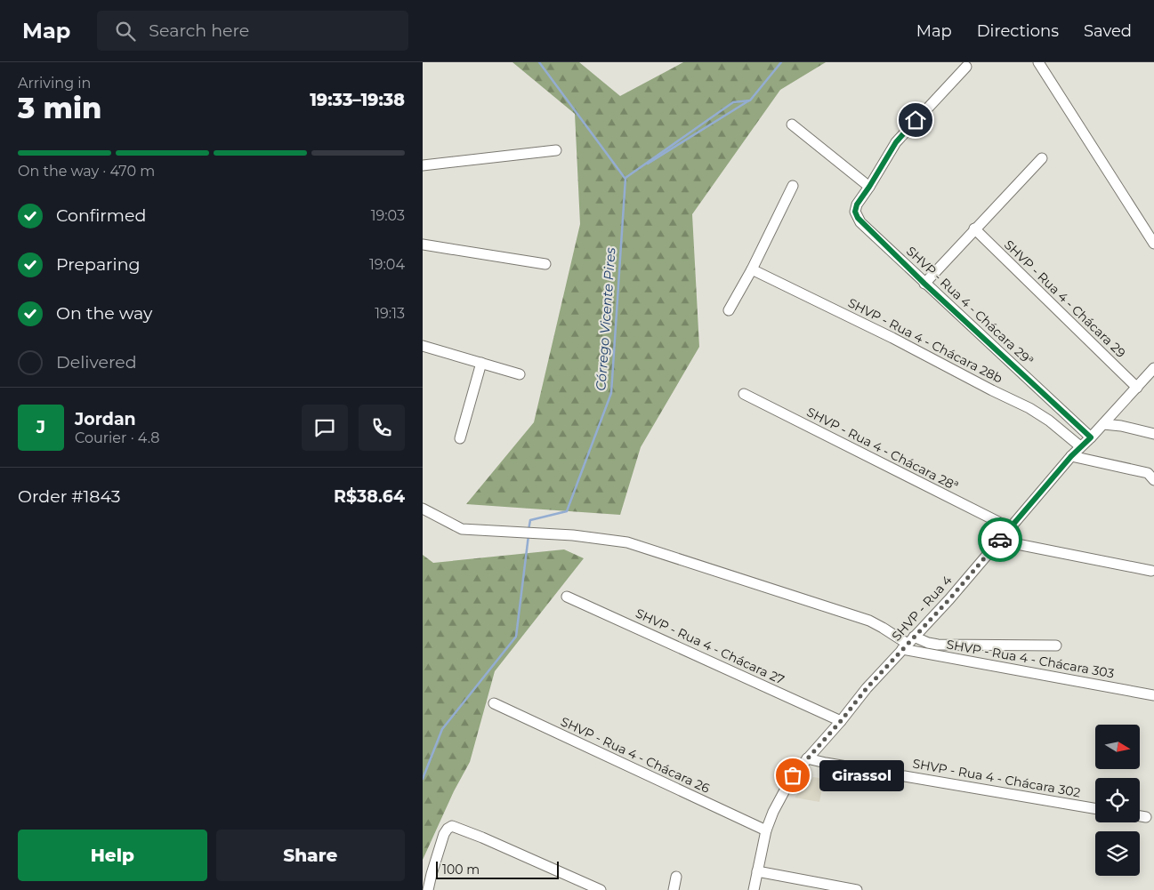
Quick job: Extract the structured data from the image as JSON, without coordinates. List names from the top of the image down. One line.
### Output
{"streets":{"street":["SHVP - Rua 4 - Chácara 29","SHVP - Rua 4 - Chácara 29ª","SHVP - Rua 4 - Chácara 28b","SHVP - Rua 4 - Chácara 28ª","SHVP - Rua 4","SHVP - Rua 4 - Chácara 27","SHVP - Rua 4 - Chácara 303","SHVP - Rua 4 - Chácara 26","SHVP - Rua 4 - Chácara 302"]},"crossings":[["SHVP - Rua 4 - Chácara 29","SHVP - Rua 4"],["SHVP - Rua 4 - Chácara 29ª","SHVP - Rua 4"],["SHVP - Rua 4 - Chácara 28b","SHVP - Rua 4"],["SHVP - Rua 4 - Chácara 28ª","SHVP - Rua 4"],["SHVP - Rua 4","SHVP - Rua 4 - Chácara 27"],["SHVP - Rua 4","SHVP - Rua 4 - Chácara 303"],["SHVP - Rua 4","SHVP - Rua 4 - Chácara 26"],["SHVP - Rua 4","SHVP - Rua 4 - Chácara 302"]],"water":["Córrego Vicente Pires"],"places":["Girassol"],"scale_bar":"100 m","north":"right","page":{"header":"Map","search":"Search here","nav":["Map","Directions","Saved"],"heading":["3 min","Arriving in","19:33–19:38"],"panel":["Jordan","Courier · 4.8","Order #1843","R$38.64"],"bar":"On the way · 470 m","list":[["Confirmed","19:03"],["Preparing","19:04"],["On the way","19:13"],"Delivered"],"round":"J","bubble":"Girassol","buttons":["Help","Share"],"scale":"100 m"}}
